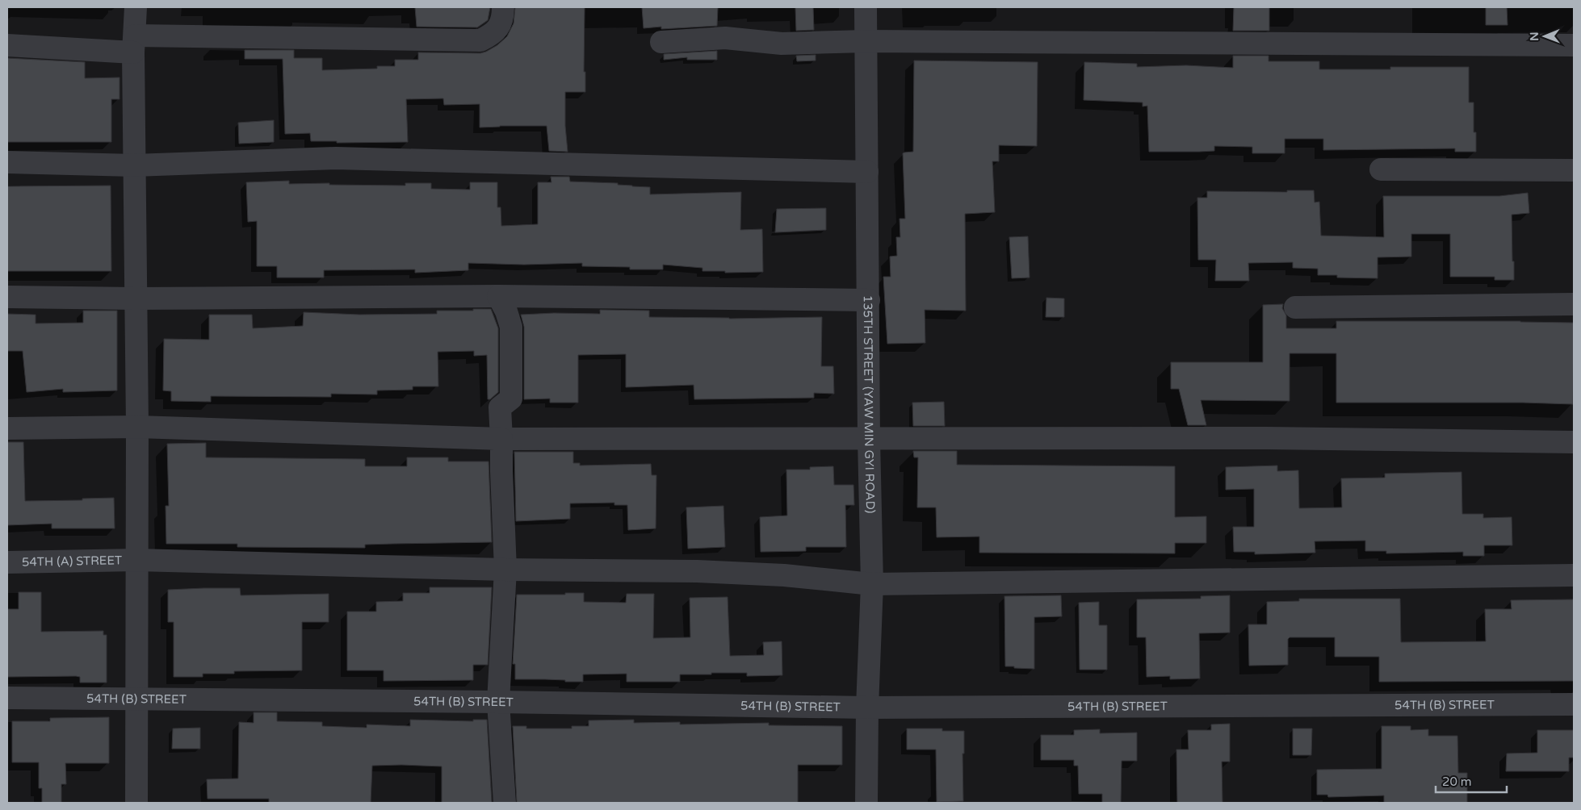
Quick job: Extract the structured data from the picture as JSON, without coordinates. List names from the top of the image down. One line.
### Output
{"streets":{"street":["135TH STREET (YAW MIN GYI ROAD)","54TH (A) STREET","54TH (B) STREET"]},"crossings":[["135TH STREET (YAW MIN GYI ROAD)","54TH (A) STREET"],["135TH STREET (YAW MIN GYI ROAD)","54TH (B) STREET"]],"scale_bar":"20 m","north":"left"}
